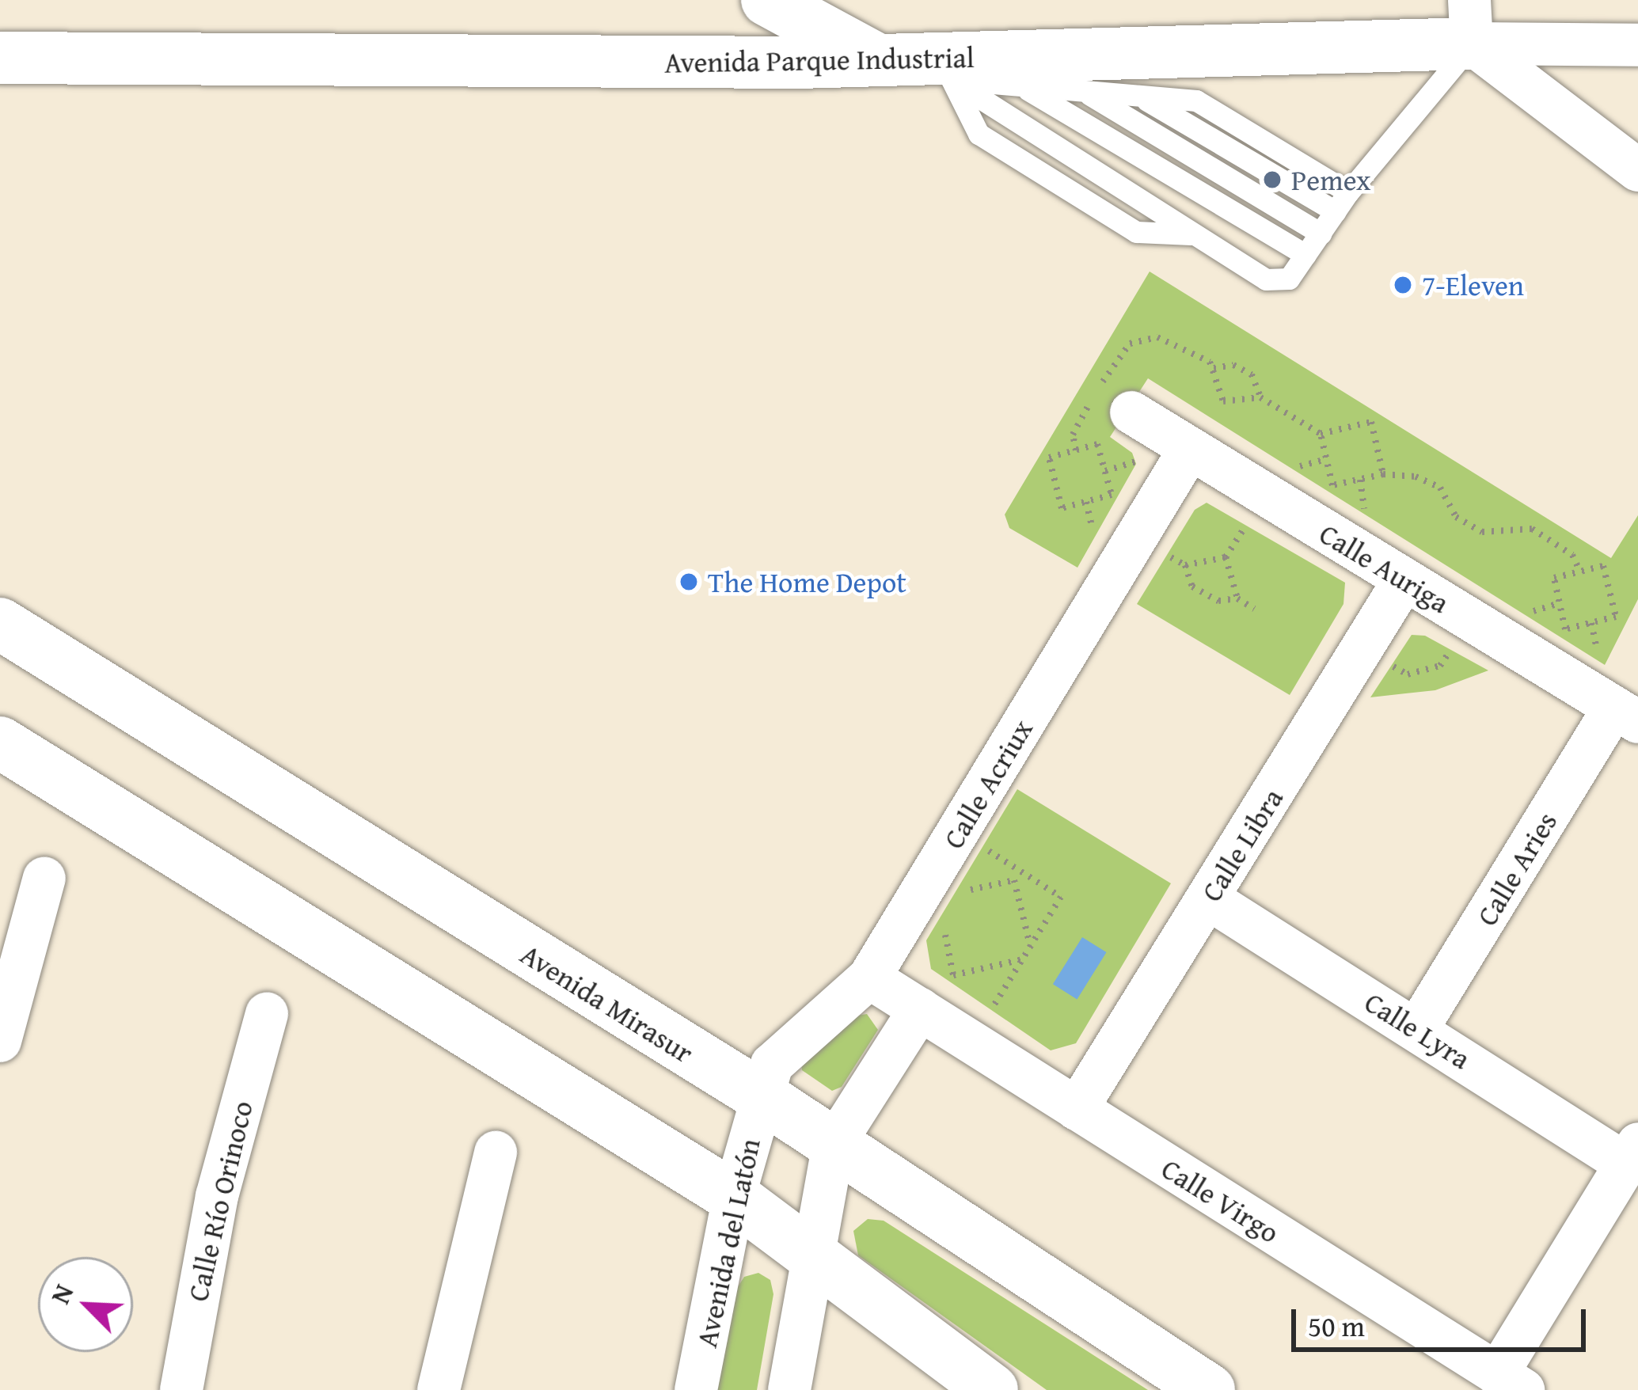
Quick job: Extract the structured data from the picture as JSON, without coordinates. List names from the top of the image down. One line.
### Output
{"streets":{"street":["Avenida Parque Industrial","Calle Auriga","Calle Acriux","Calle Libra","Calle Aries","Avenida Mirasur","Calle Lyra","Calle Virgo","Calle Río Orinoco","Avenida del Latón"]},"crossings":[["Calle Auriga","Calle Acriux"],["Calle Auriga","Calle Libra"],["Calle Auriga","Calle Aries"],["Calle Acriux","Avenida Mirasur"],["Calle Acriux","Calle Virgo"],["Calle Acriux","Avenida del Latón"],["Calle Libra","Calle Lyra"],["Calle Libra","Calle Virgo"],["Calle Aries","Calle Lyra"],["Avenida Mirasur","Avenida del Latón"]],"places":["Pemex","7-Eleven","The Home Depot"],"scale_bar":"50 m","north":"top left"}
